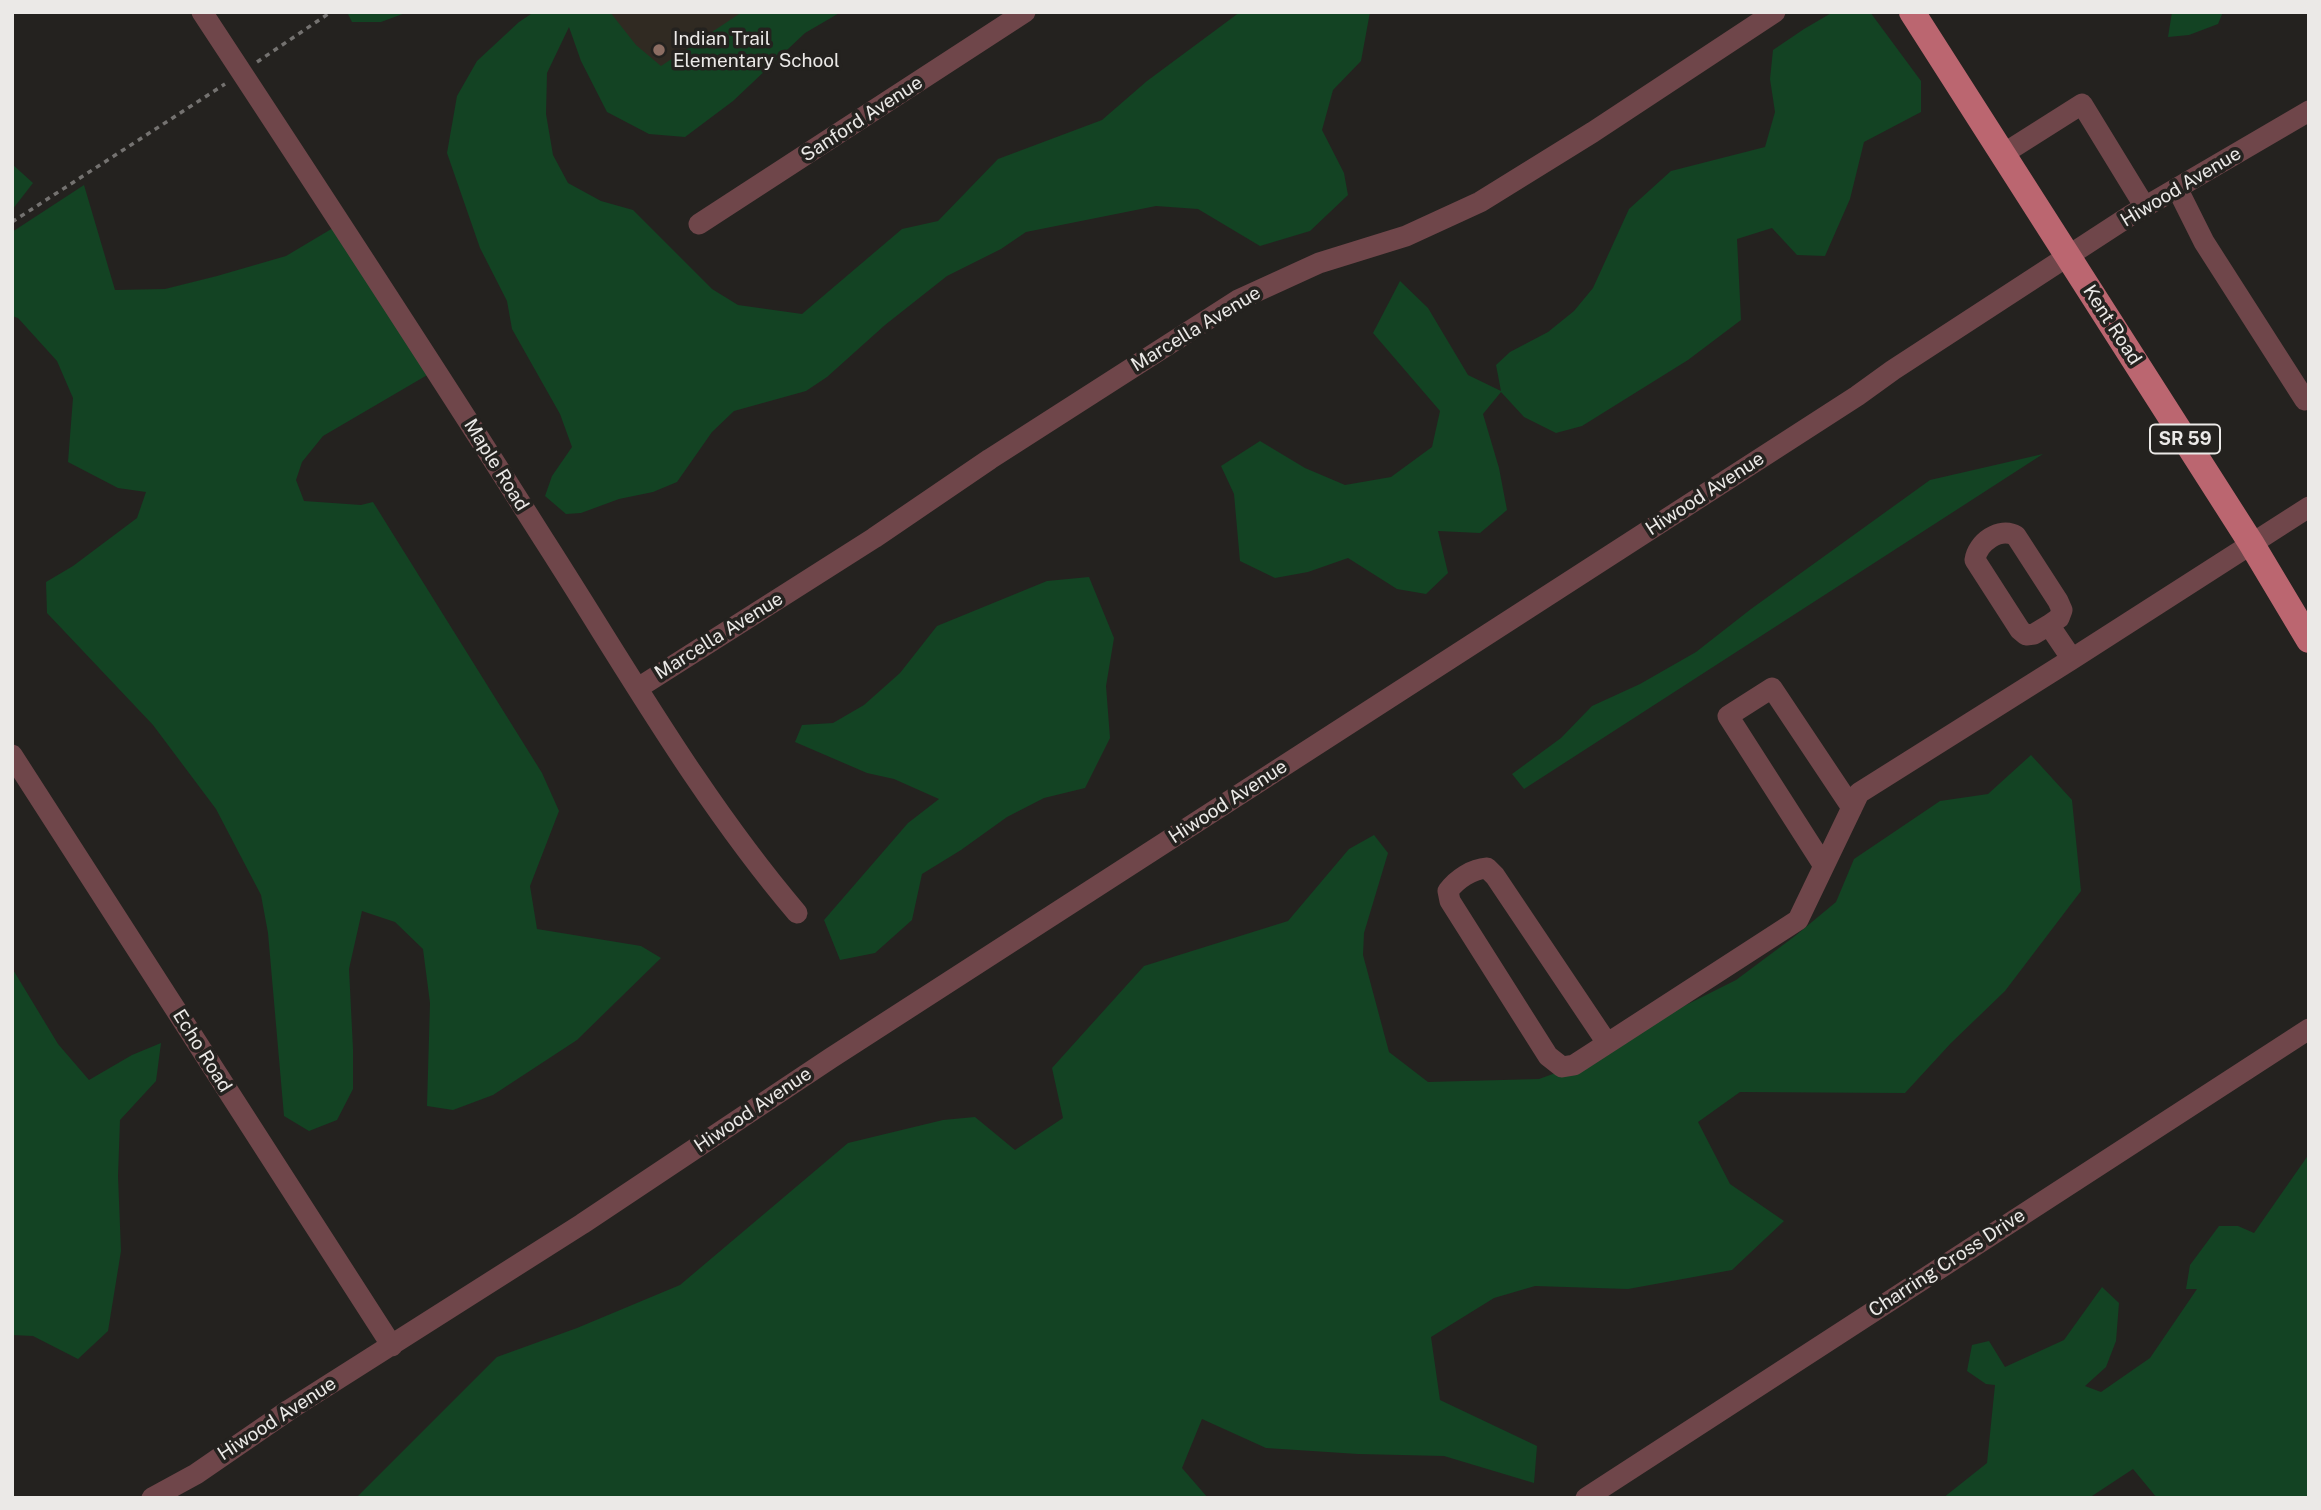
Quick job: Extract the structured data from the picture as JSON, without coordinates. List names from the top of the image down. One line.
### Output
{"streets":{"main road":["Kent Road","SR 59"],"street":["Sanford Avenue","Hiwood Avenue","Marcella Avenue","Maple Road","Echo Road","Charring Cross Drive"]},"crossings":[["Hiwood Avenue","Kent Road"],["Hiwood Avenue","Echo Road"],["Marcella Avenue","Maple Road"]],"places":["Indian Trail Elementary School"]}
